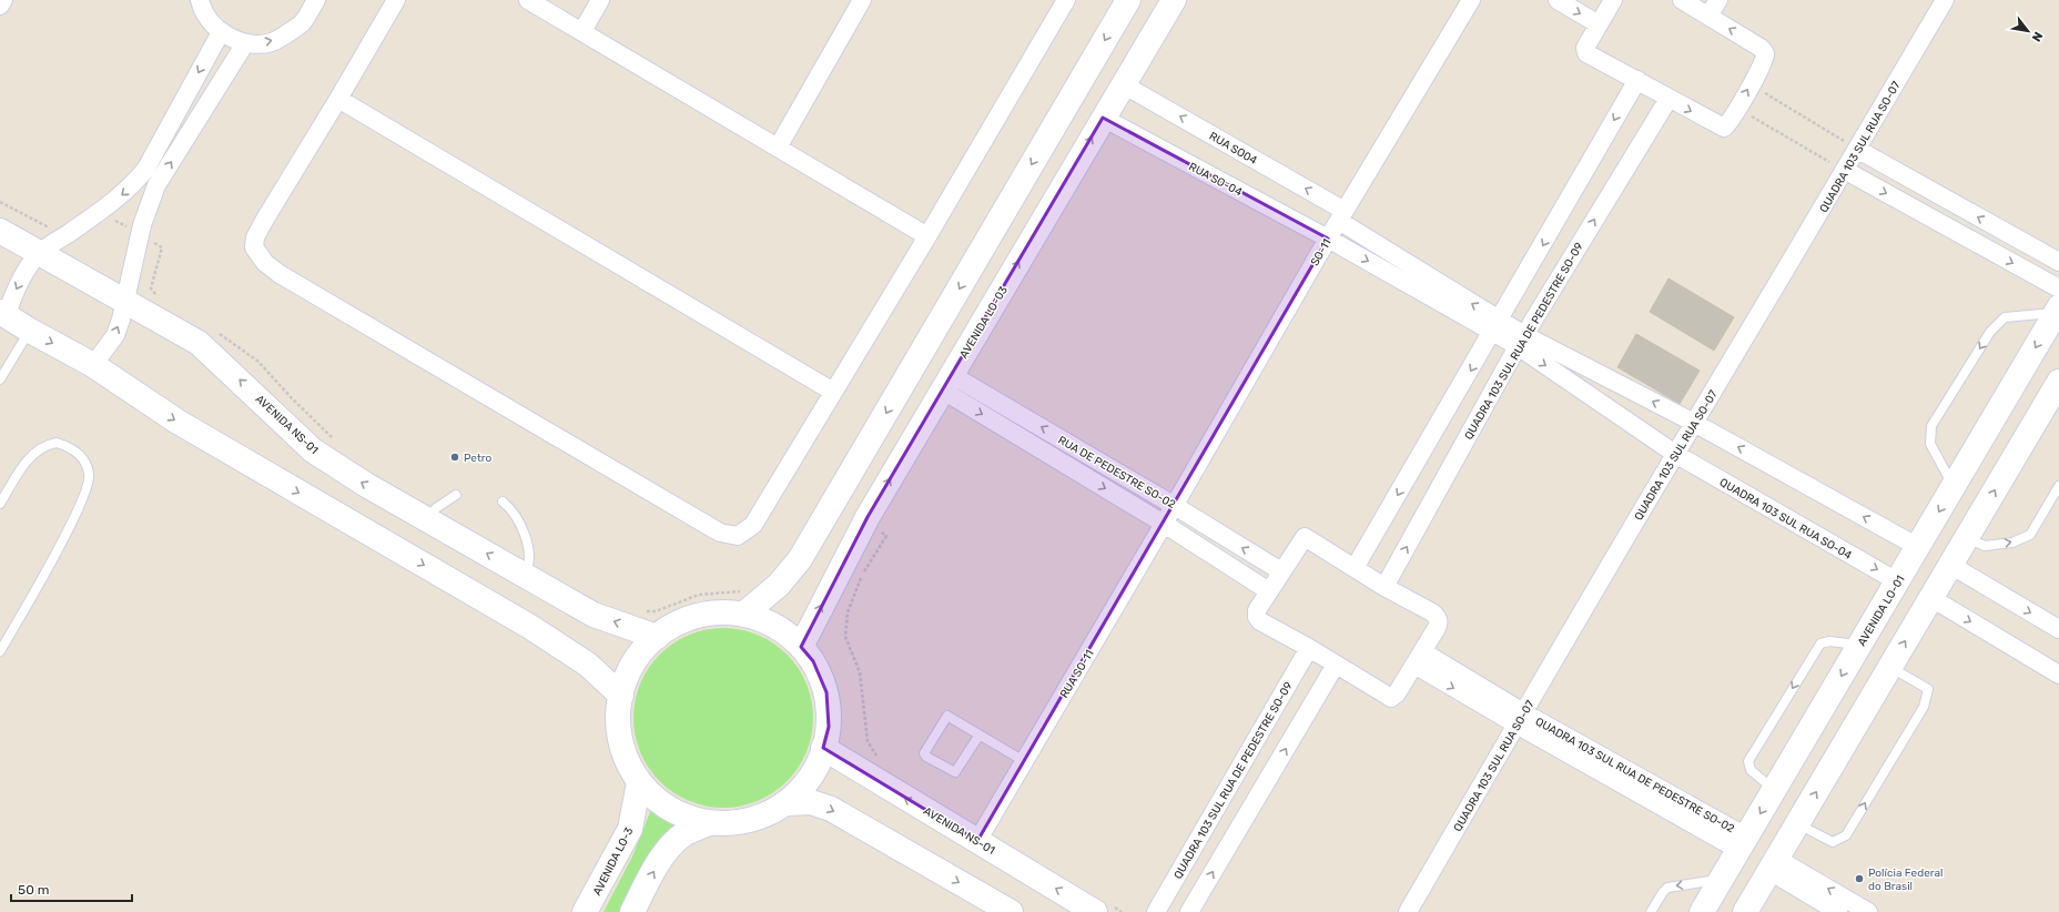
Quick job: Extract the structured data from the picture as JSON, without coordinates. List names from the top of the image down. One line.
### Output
{"streets":{"street":["QUADRA 103 SUL RUA SO-07","RUA SO04","RUA SO-04","SO-11","AVENIDA LO-03","QUADRA 103 SUL RUA DE PEDESTRE SO-09","AVENIDA NS-01","RUA DE PEDESTRE SO-02","QUADRA 103 SUL RUA SO-04","AVENIDA LO-01","RUA SO-11","QUADRA 103 SUL RUA DE PEDESTRE SO-02","AVENIDA LO-3"]},"crossings":[["QUADRA 103 SUL RUA SO-07","QUADRA 103 SUL RUA SO-04"],["QUADRA 103 SUL RUA SO-07","QUADRA 103 SUL RUA DE PEDESTRE SO-02"],["RUA SO04","RUA SO-04"],["RUA SO04","SO-11"],["RUA SO04","AVENIDA LO-03"],["RUA SO-04","SO-11"],["RUA SO-04","AVENIDA LO-03"],["SO-11","RUA DE PEDESTRE SO-02"],["SO-11","RUA SO-11"],["AVENIDA LO-03","RUA DE PEDESTRE SO-02"],["QUADRA 103 SUL RUA DE PEDESTRE SO-09","QUADRA 103 SUL RUA SO-04"],["AVENIDA NS-01","RUA SO-11"],["RUA DE PEDESTRE SO-02","RUA SO-11"],["QUADRA 103 SUL RUA SO-04","AVENIDA LO-01"],["AVENIDA LO-01","QUADRA 103 SUL RUA DE PEDESTRE SO-02"]],"one_way":["RUA SO04","RUA SO-04"],"places":["Petro","Polícia Federal do Brasil"],"scale_bar":"50 m","north":"bottom right"}
